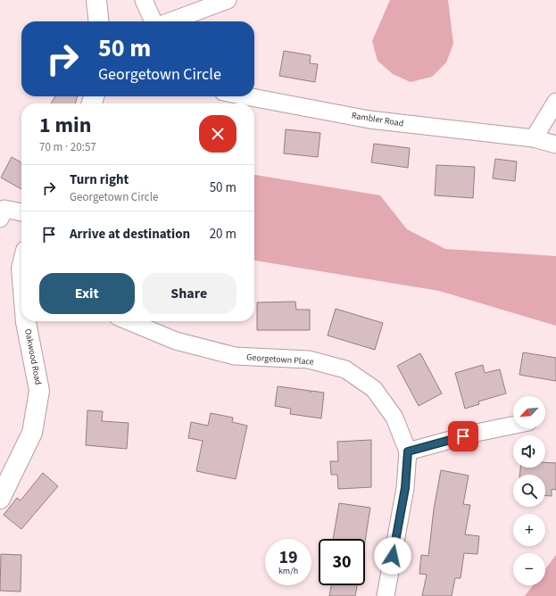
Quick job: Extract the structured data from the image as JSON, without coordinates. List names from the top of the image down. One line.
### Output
{"streets":{"main road":["Oakwood Road"],"street":["Rambler Road","Georgetown Place"]},"north":"bottom left","page":{"turn":["50 m","Georgetown Circle"],"heading":["1 min","70 m · 20:57"],"list":[{"name":"Turn right","note":"Georgetown Circle","value":"50 m"},{"name":"Arrive at destination","value":"20 m"}],"buttons":["Exit","Share"],"map_buttons":["+","−"],"speed":"19 km/h","limit":"30"}}
